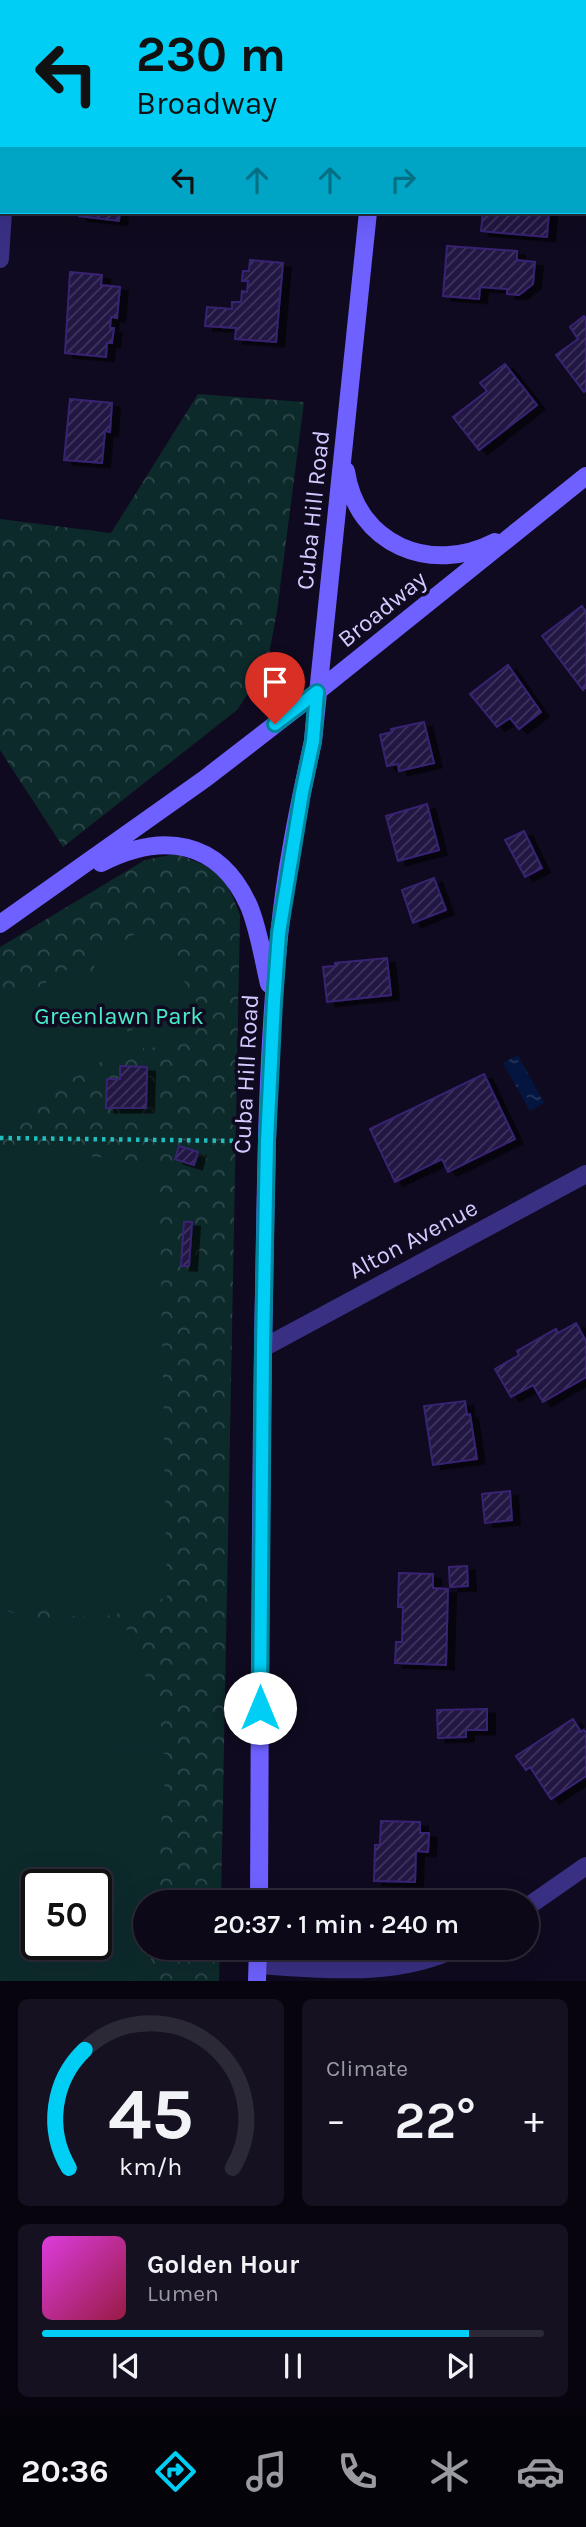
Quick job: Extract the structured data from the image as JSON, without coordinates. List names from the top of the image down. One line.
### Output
{"streets":{"main road":["Cuba Hill Road","Broadway"],"street":["Alton Avenue"]},"crossings":[["Cuba Hill Road","Broadway"],["Cuba Hill Road","Alton Avenue"]],"parks":["Greenlawn Park"],"page":{"turn":["230 m","Broadway"],"limit":"50","trip":"20:37 · 1 min · 240 m","tile":"Climate","heat":["−","22°","+"],"song":["Golden Hour","Lumen"],"tabs":"20:36","gauge":["45","km/h"]}}
